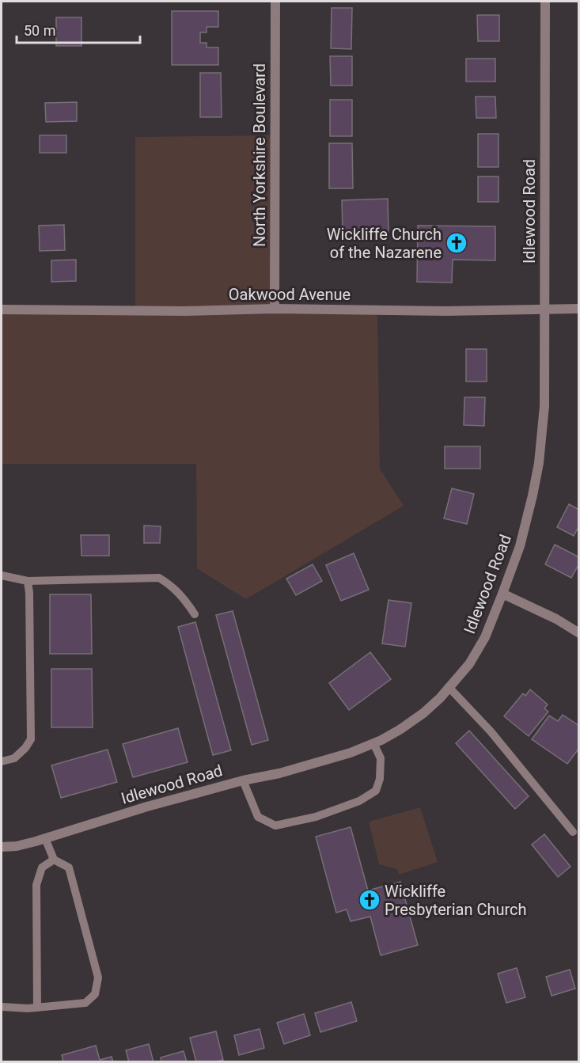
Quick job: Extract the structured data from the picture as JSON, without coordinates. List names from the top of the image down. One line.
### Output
{"streets":{"street":["North Yorkshire Boulevard","Idlewood Road","Oakwood Avenue"]},"crossings":[["North Yorkshire Boulevard","Oakwood Avenue"],["Idlewood Road","Oakwood Avenue"]],"places":{"church":["Wickliffe Church of the Nazarene","Wickliffe Presbyterian Church"]},"scale_bar":"50 m"}
